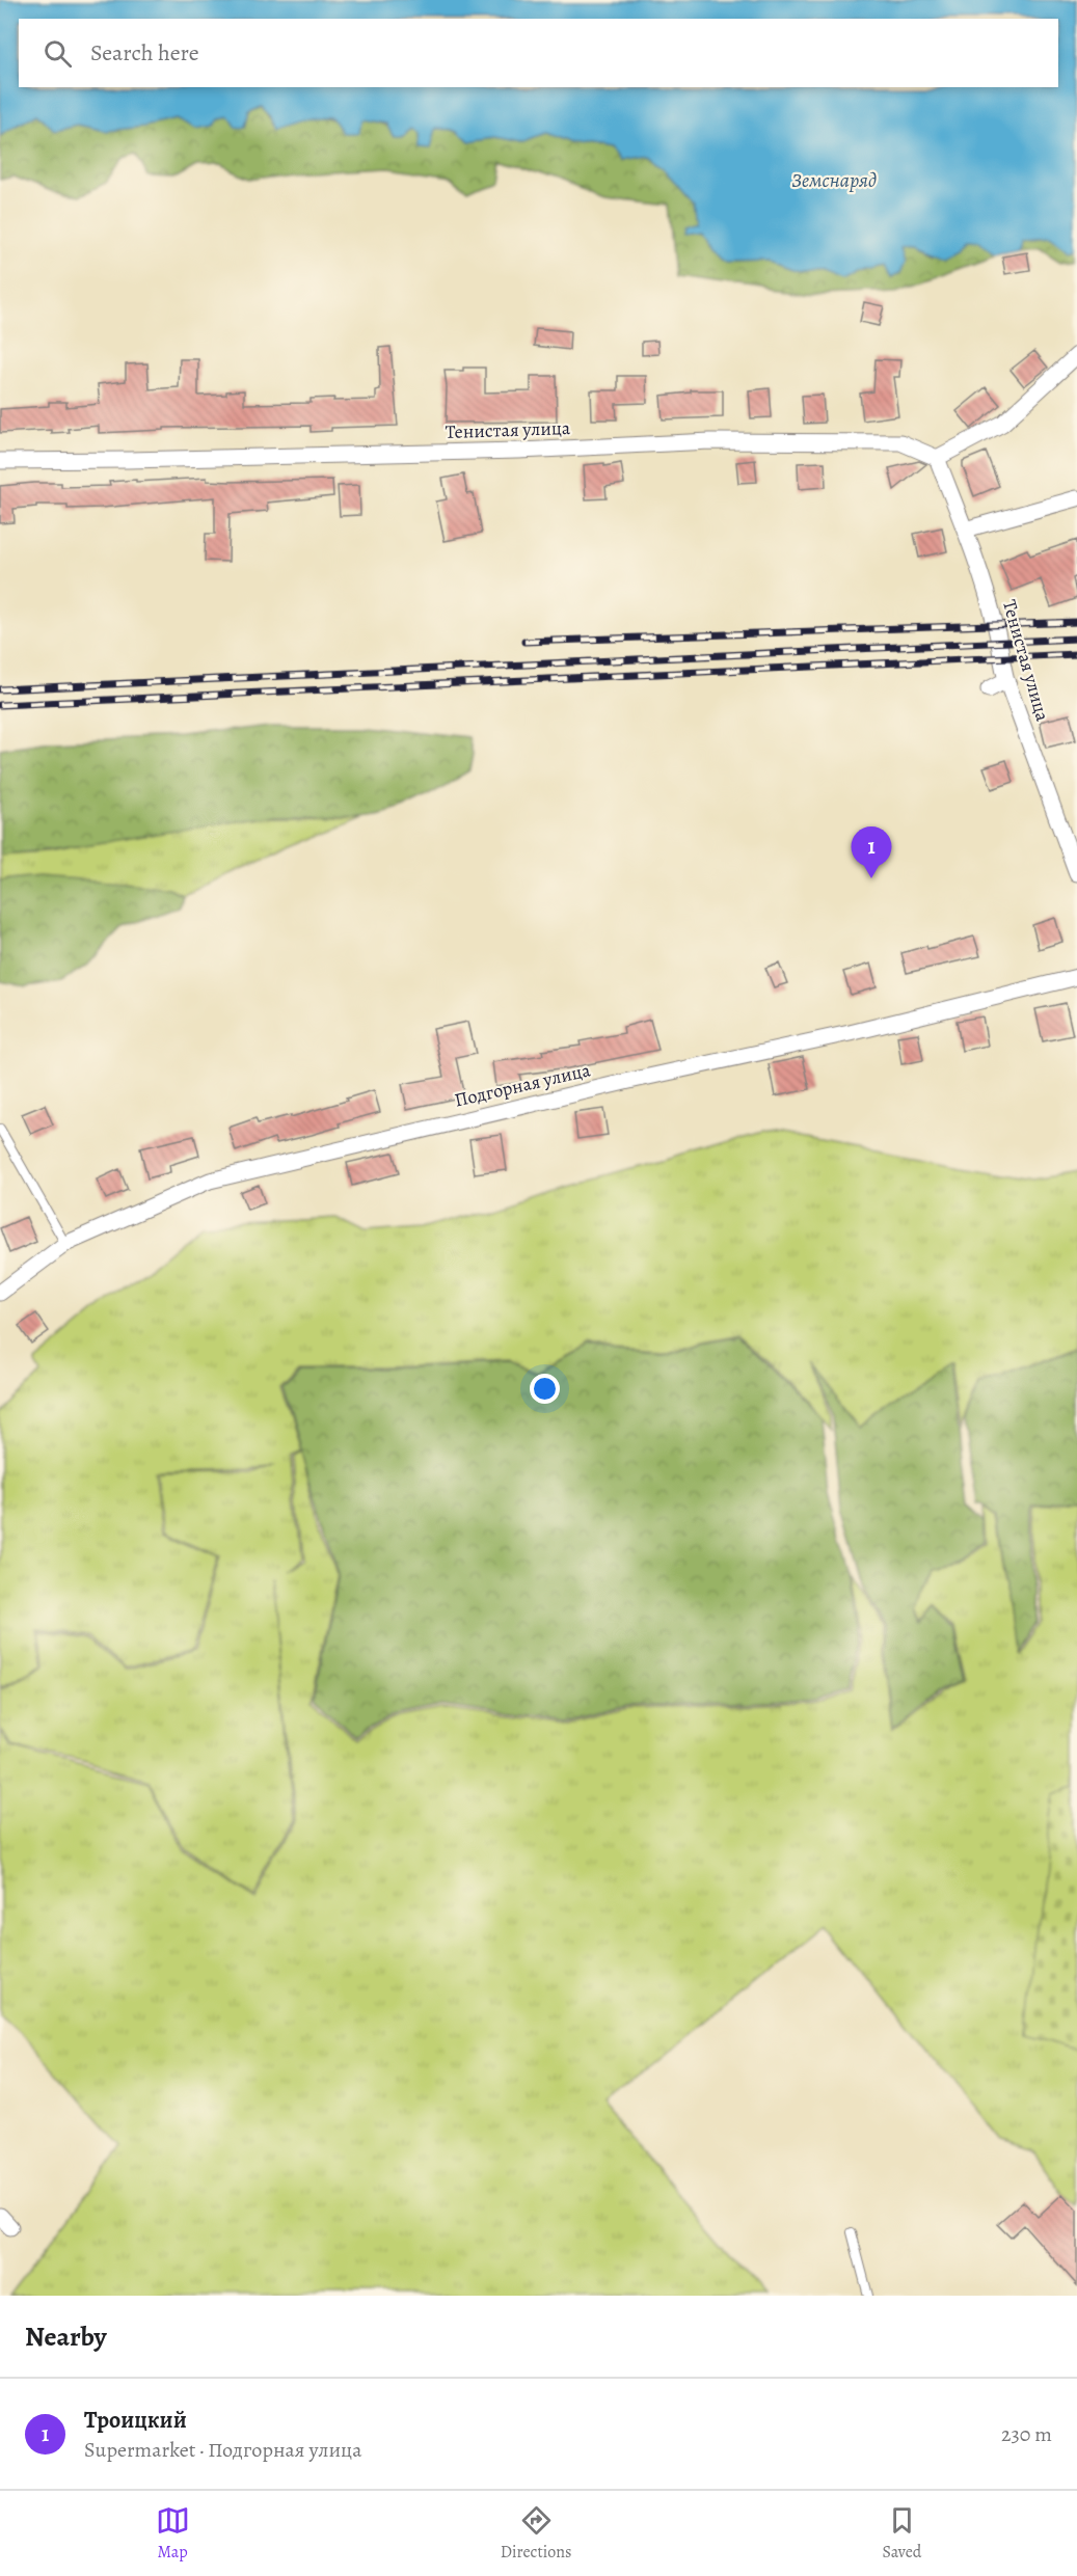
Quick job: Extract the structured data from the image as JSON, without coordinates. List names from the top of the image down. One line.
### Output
{"streets":{"street":["Тенистая улица","Подгорная улица"]},"water":["Земснаряд"],"page":{"search":"Search here","pins":"1","heading":"Nearby","list":[{"mark":"1","name":"Троицкий","note":"Supermarket · Подгорная улица","value":"230 m"}],"nav":["Map","Directions","Saved"]}}
